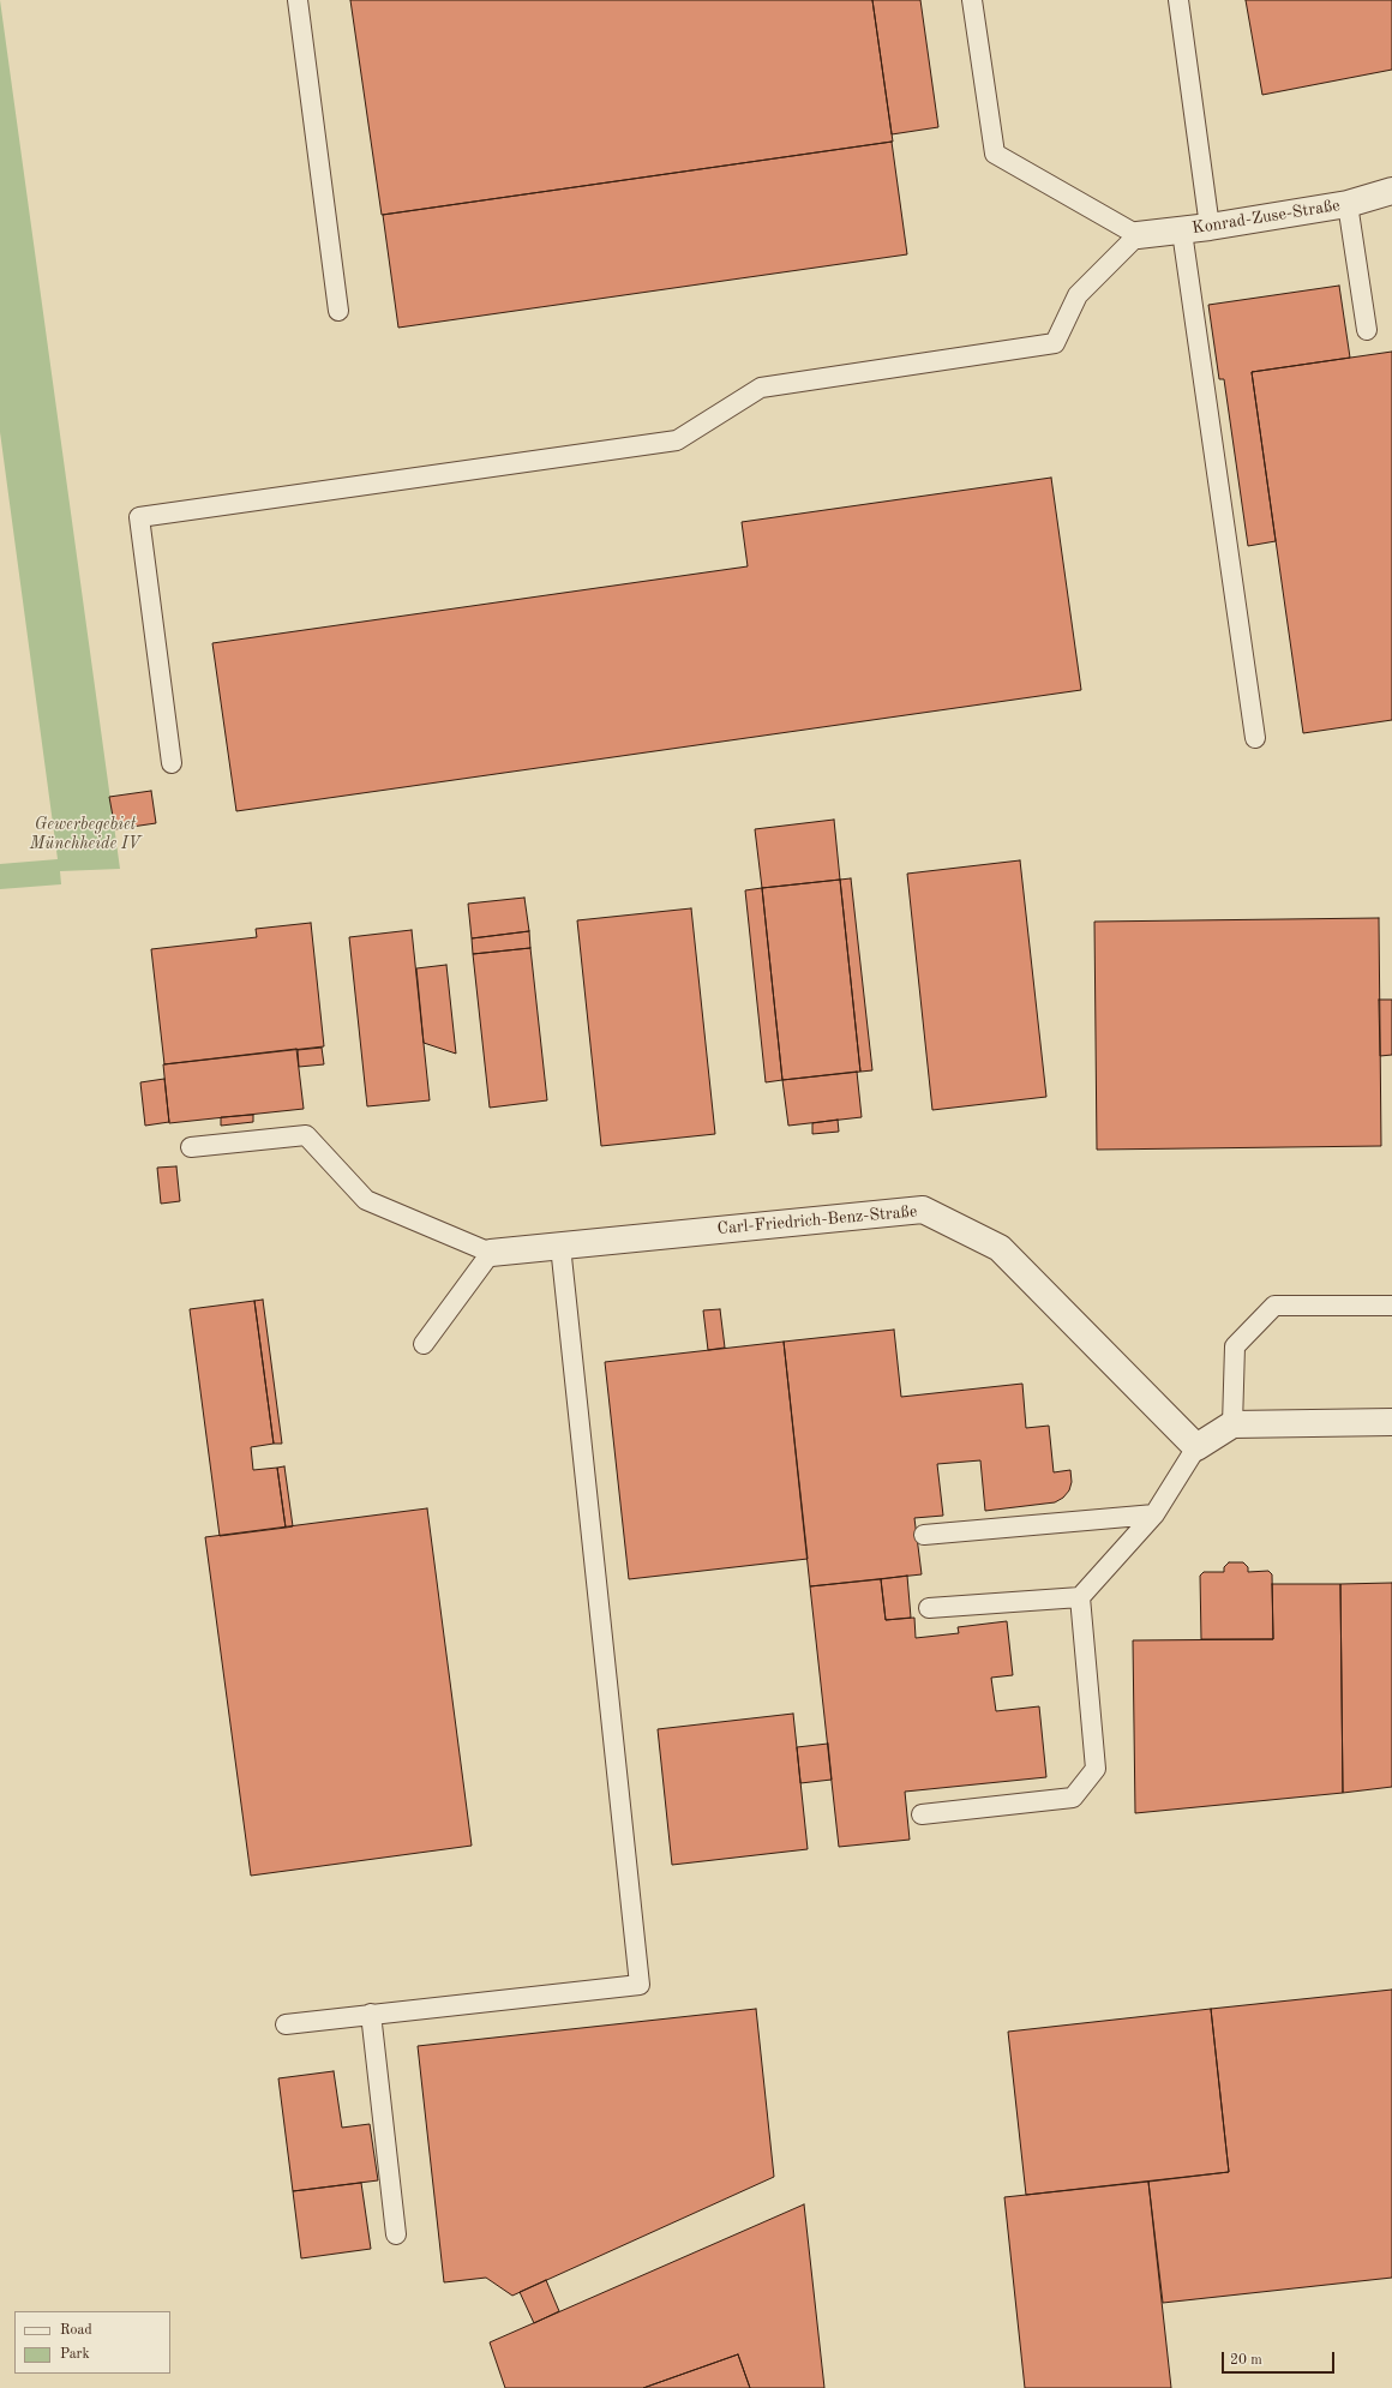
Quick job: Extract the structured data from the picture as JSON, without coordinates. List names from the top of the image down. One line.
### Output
{"streets":{"street":["Konrad-Zuse-Straße","Carl-Friedrich-Benz-Straße"]},"parks":["Gewerbegebiet Münchheide IV"],"legend":["Road","Park"],"scale_bar":"20 m"}
